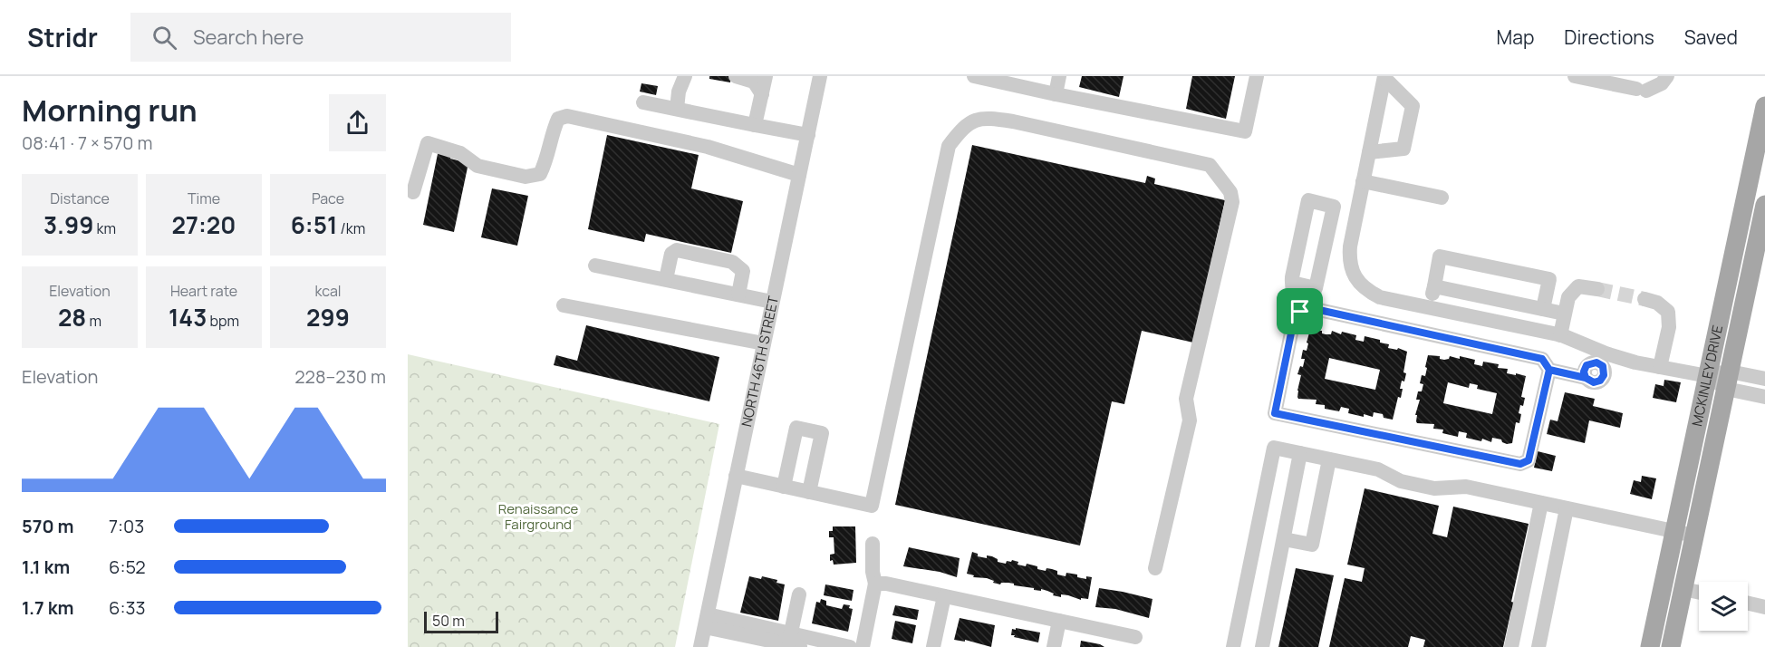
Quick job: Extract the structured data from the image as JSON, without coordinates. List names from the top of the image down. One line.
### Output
{"streets":{"main road":["MCKINLEY DRIVE"],"street":["NORTH 46TH STREET"]},"parks":["Renaissance Fairground"],"scale_bar":"50 m","page":{"header":"Stridr","search":"Search here","nav":["Map","Directions","Saved"],"heading":["Morning run","08:41 · 7 × 570 m"],"stats":[["Distance","3.99 km"],["Time","27:20"],["Pace","6:51 /km"],["Elevation","28 m"],["Heart rate","143 bpm"],["kcal","299"]],"chart":["Elevation","228–230 m"],"list":[{"name":"570 m","note":"7:03"},{"name":"1.1 km","note":"6:52"},{"name":"1.7 km","note":"6:33"}],"scale":"50 m"}}
